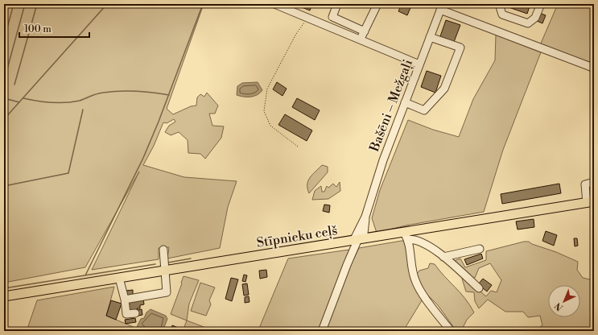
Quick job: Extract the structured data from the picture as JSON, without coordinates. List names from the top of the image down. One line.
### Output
{"streets":{"main road":["Stīpnieku ceļš"],"street":["Bašēni – Mežgaļi"]},"crossings":[["Bašēni – Mežgaļi","Stīpnieku ceļš"]],"scale_bar":"100 m","north":"bottom left"}
